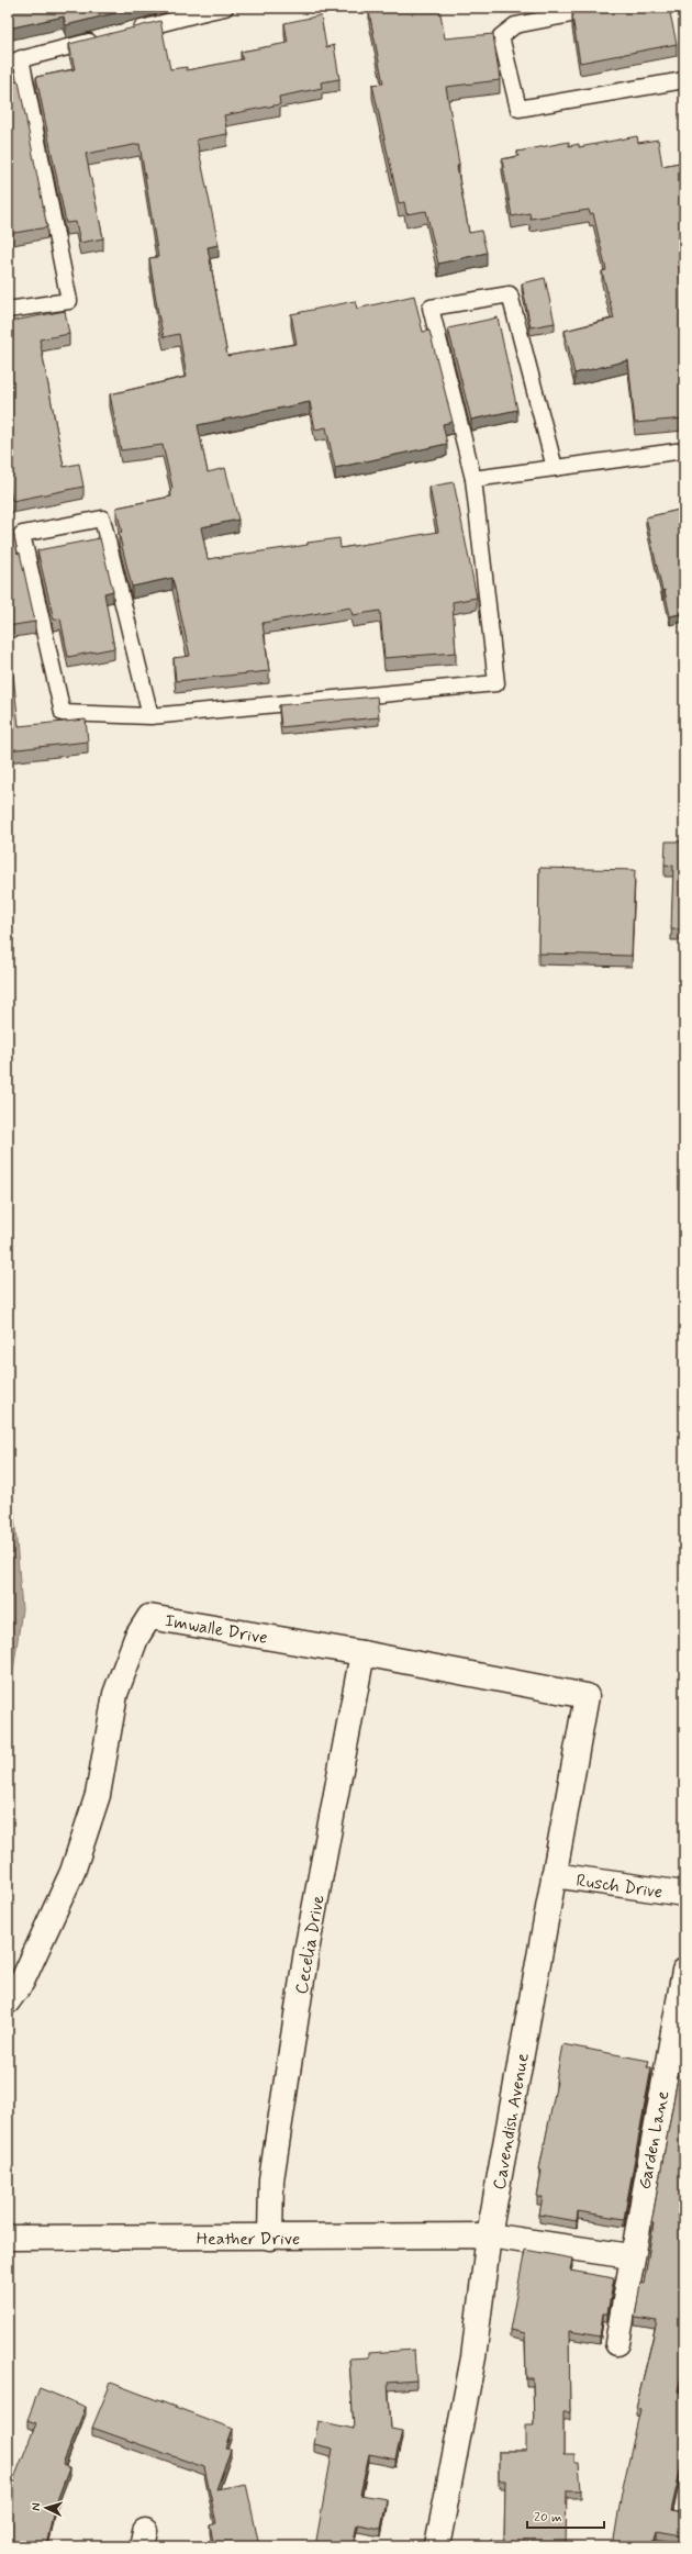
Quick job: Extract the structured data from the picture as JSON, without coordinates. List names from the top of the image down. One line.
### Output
{"streets":{"street":["Imwalle Drive","Rusch Drive","Cecelia Drive","Cavendish Avenue","Garden Lane","Heather Drive"]},"crossings":[["Imwalle Drive","Cecelia Drive"],["Imwalle Drive","Cavendish Avenue"],["Rusch Drive","Cavendish Avenue"],["Cecelia Drive","Heather Drive"],["Cavendish Avenue","Heather Drive"]],"scale_bar":"20 m","north":"left"}
